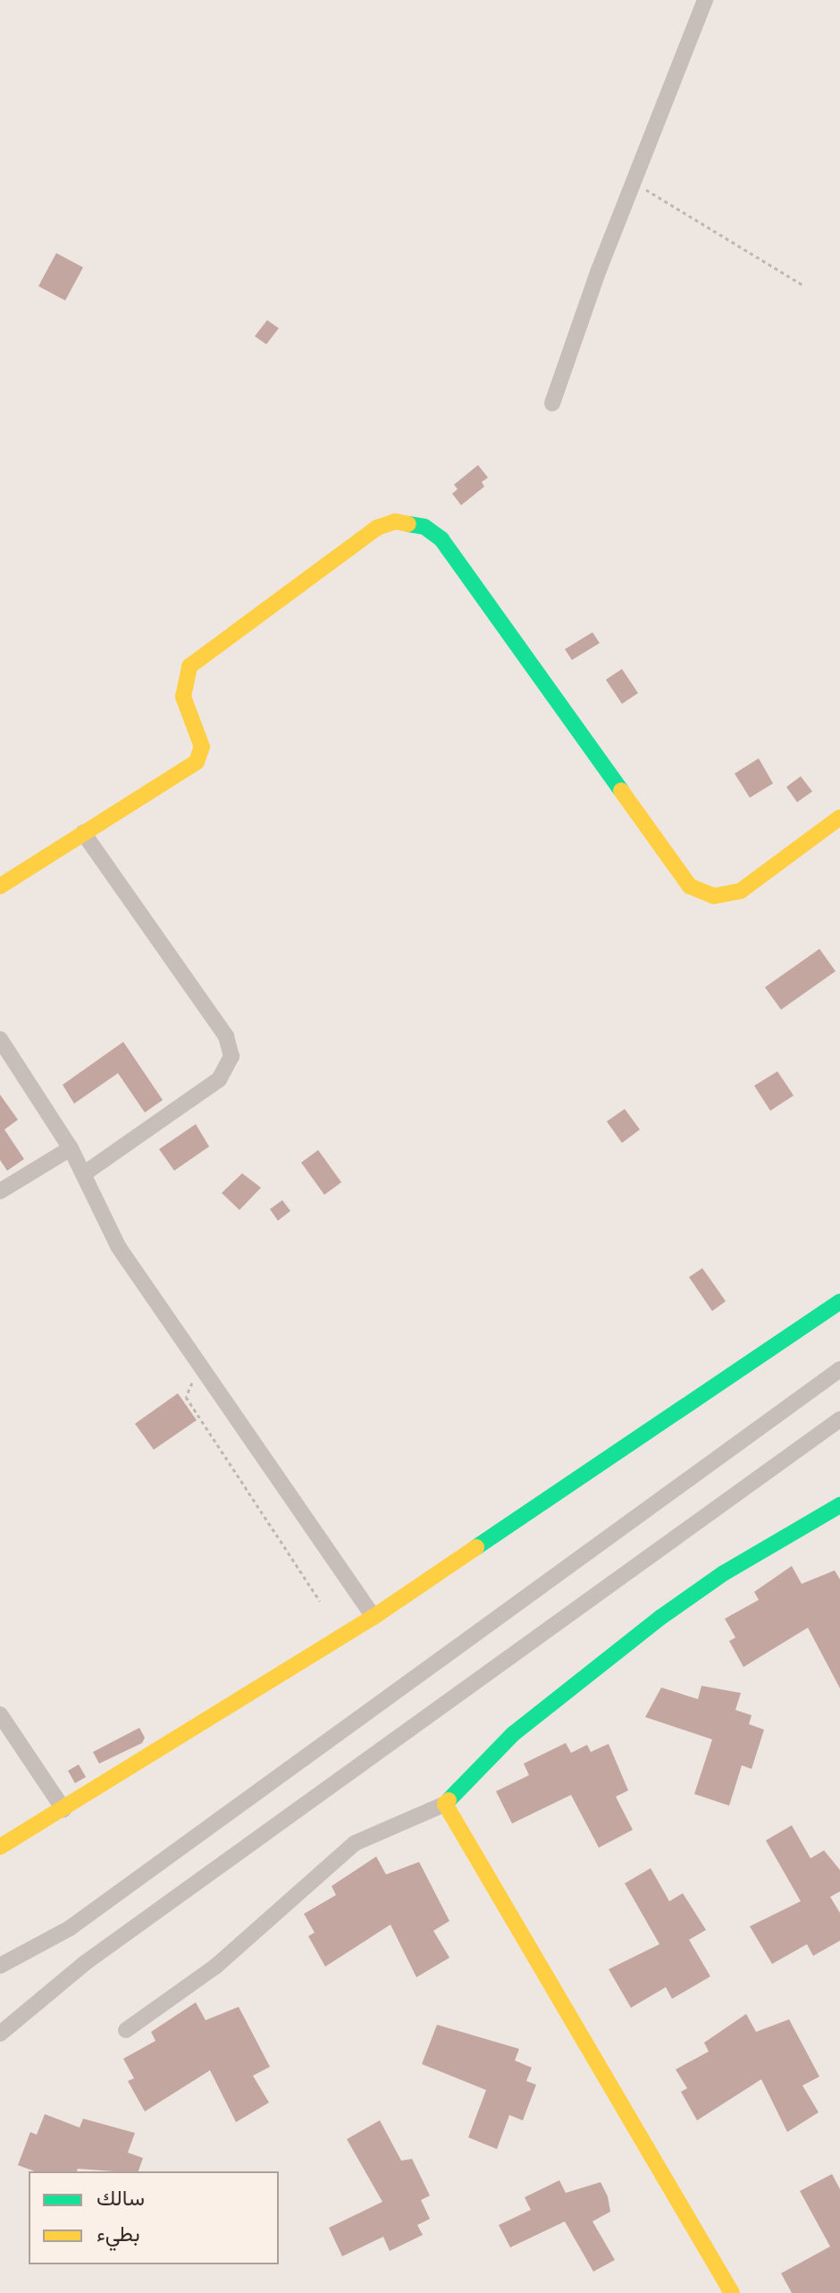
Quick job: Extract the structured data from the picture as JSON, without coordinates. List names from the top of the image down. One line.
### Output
{"legend":["سالك","بطيء"]}
